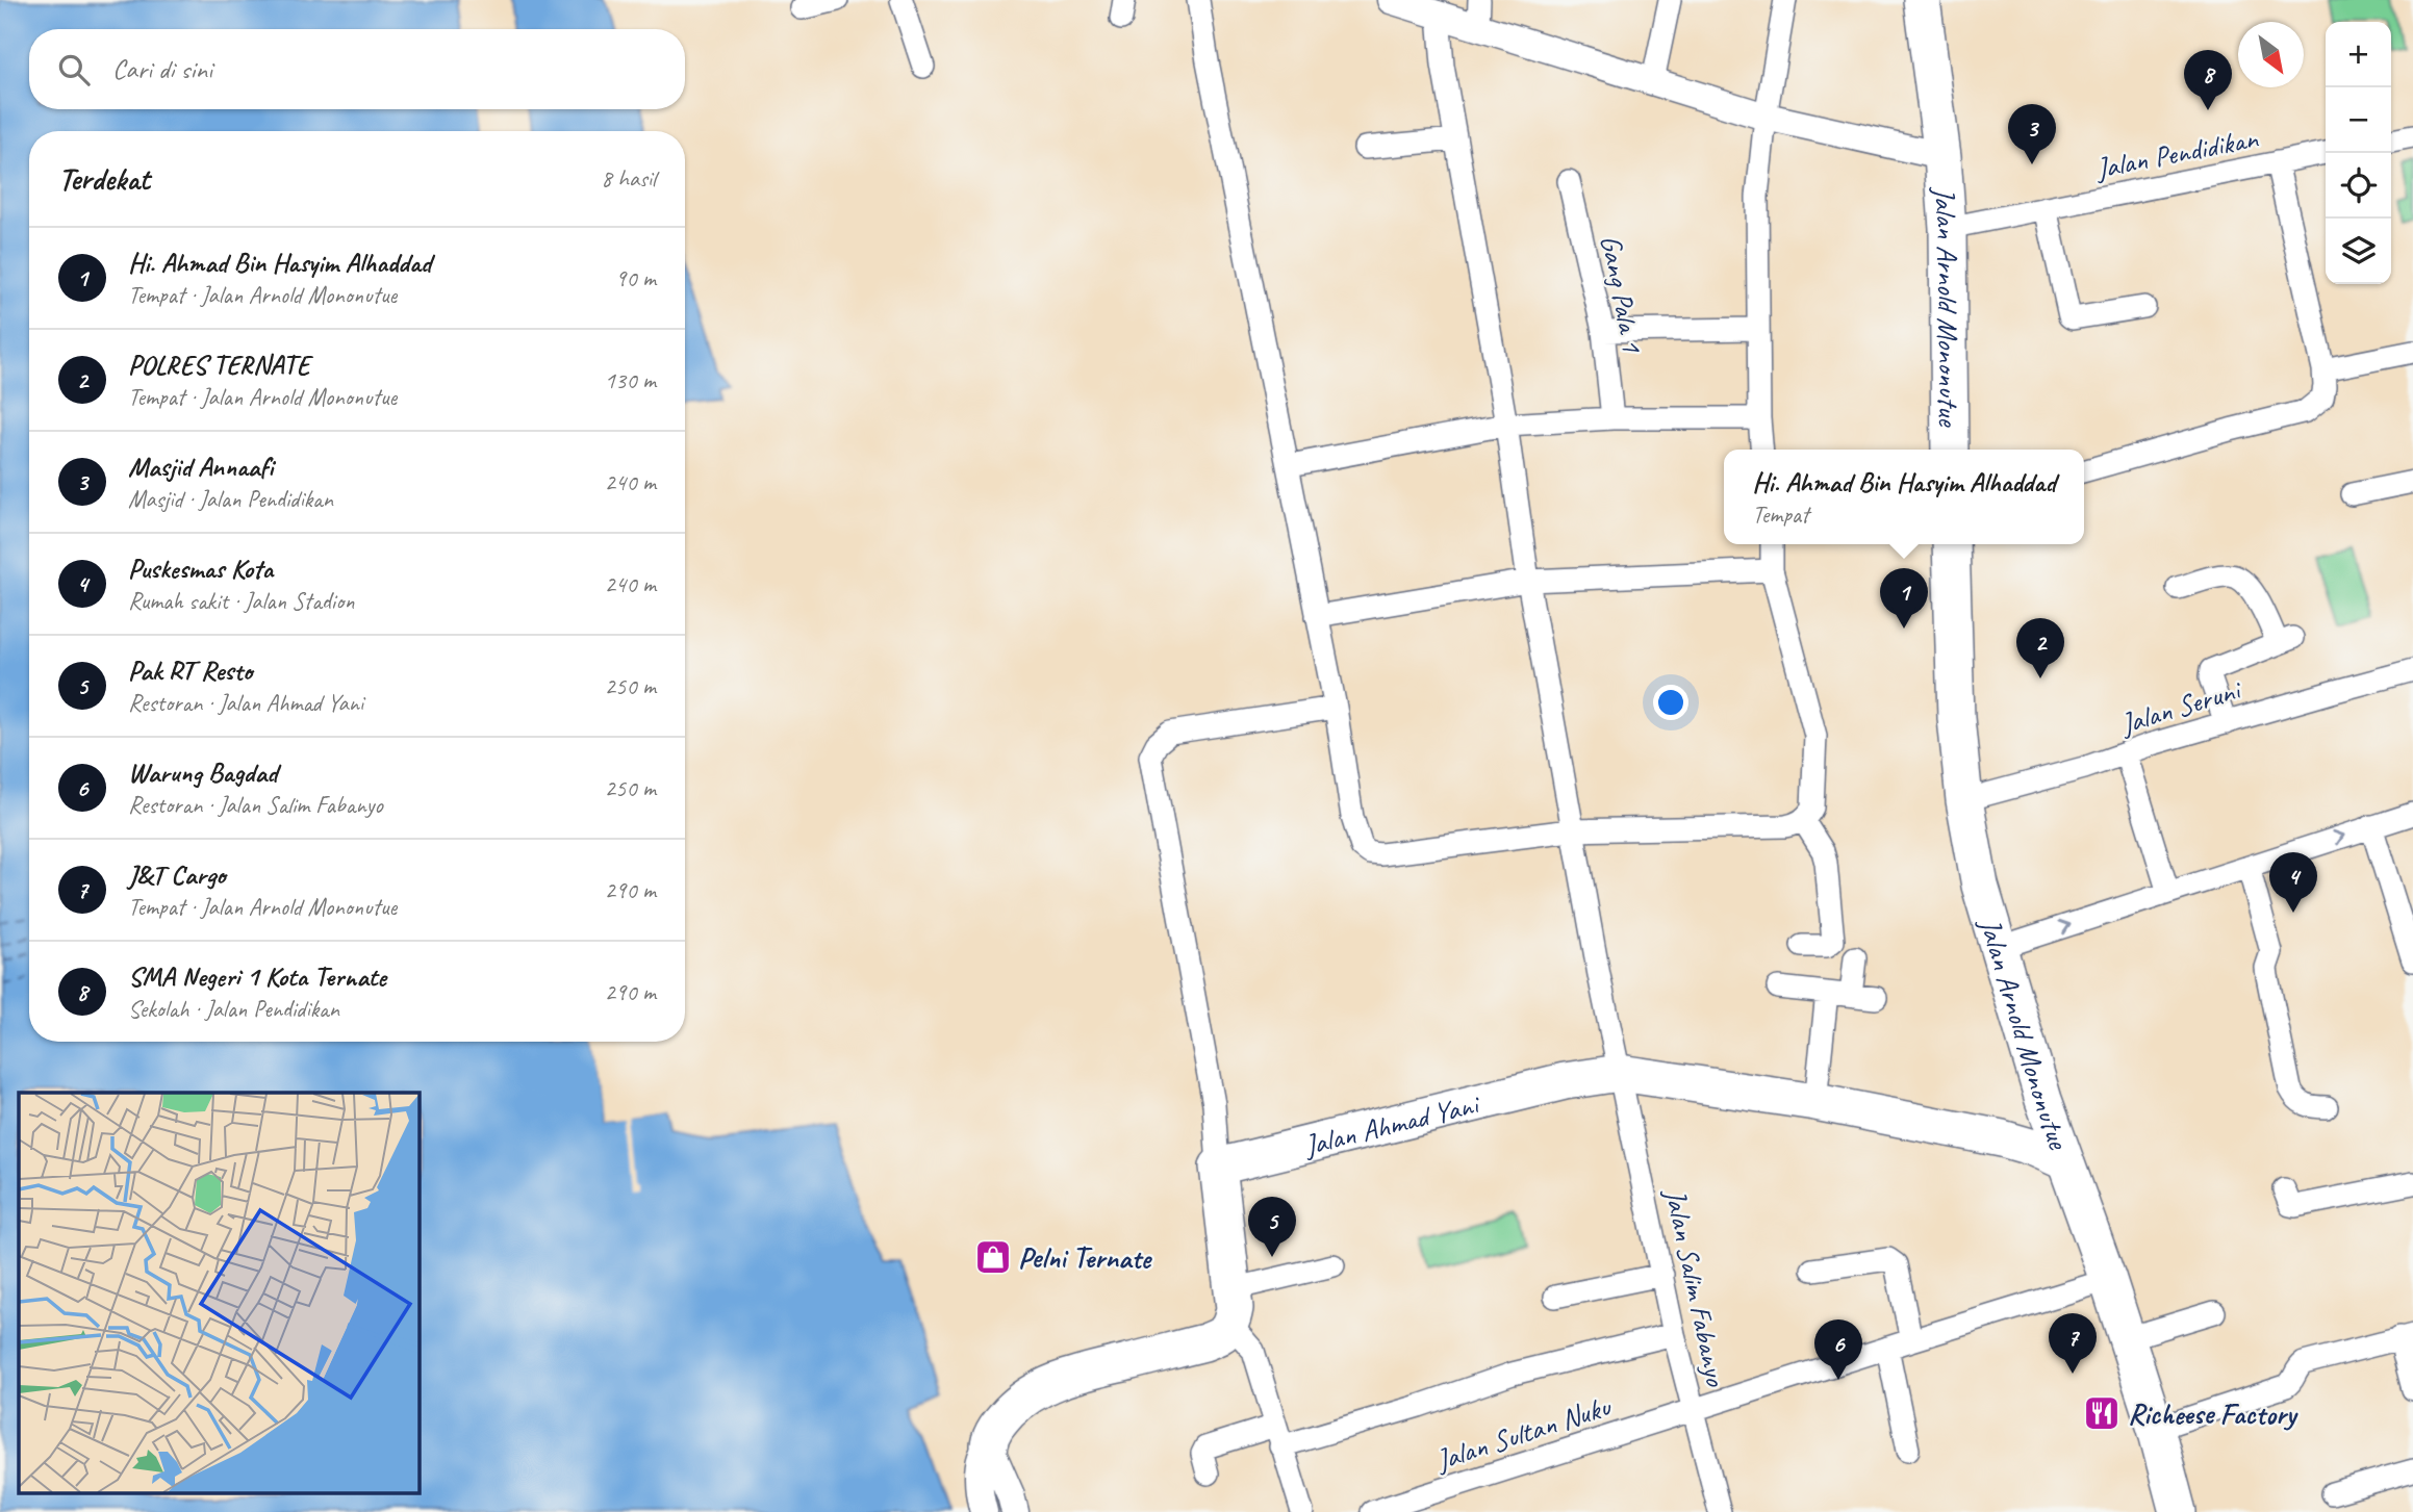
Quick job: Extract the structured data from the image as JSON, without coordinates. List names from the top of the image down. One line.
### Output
{"streets":{"highway":["Jalan Arnold Mononutue","Jalan Ahmad Yani"],"street":["Jalan Pendidikan","Gang Pala 1","Jalan Seruni","Jalan Salim Fabanyo","Jalan Sultan Nuku"]},"crossings":[["Jalan Pendidikan","Jalan Arnold Mononutue"],["Jalan Arnold Mononutue","Jalan Seruni"],["Jalan Arnold Mononutue","Jalan Ahmad Yani"],["Jalan Arnold Mononutue","Jalan Sultan Nuku"],["Jalan Ahmad Yani","Jalan Salim Fabanyo"],["Jalan Salim Fabanyo","Jalan Sultan Nuku"]],"places":{"shop":["Pelni Ternate"],"restaurant":["Richeese Factory"]},"north":"bottom right","page":{"map_buttons":["+","−"],"search":"Cari di sini","pins":["8","3","1","2","4","5","7","6"],"heading":["Terdekat","8 hasil"],"list":[{"mark":"1","name":"Hi. Ahmad Bin Hasyim Alhaddad","note":"Tempat · Jalan Arnold Mononutue","value":"90 m"},{"mark":"2","name":"POLRES TERNATE","note":"Tempat · Jalan Arnold Mononutue","value":"130 m"},{"mark":"3","name":"Masjid Annaafi","note":"Masjid · Jalan Pendidikan","value":"240 m"},{"mark":"4","name":"Puskesmas Kota","note":"Rumah sakit · Jalan Stadion","value":"240 m"},{"mark":"5","name":"Pak RT Resto","note":"Restoran · Jalan Ahmad Yani","value":"250 m"},{"mark":"6","name":"Warung Bagdad","note":"Restoran · Jalan Salim Fabanyo","value":"250 m"},{"mark":"7","name":"J&T Cargo","note":"Tempat · Jalan Arnold Mononutue","value":"290 m"},{"mark":"8","name":"SMA Negeri 1 Kota Ternate","note":"Sekolah · Jalan Pendidikan","value":"290 m"}],"popup":["Hi. Ahmad Bin Hasyim Alhaddad","Tempat"]}}
